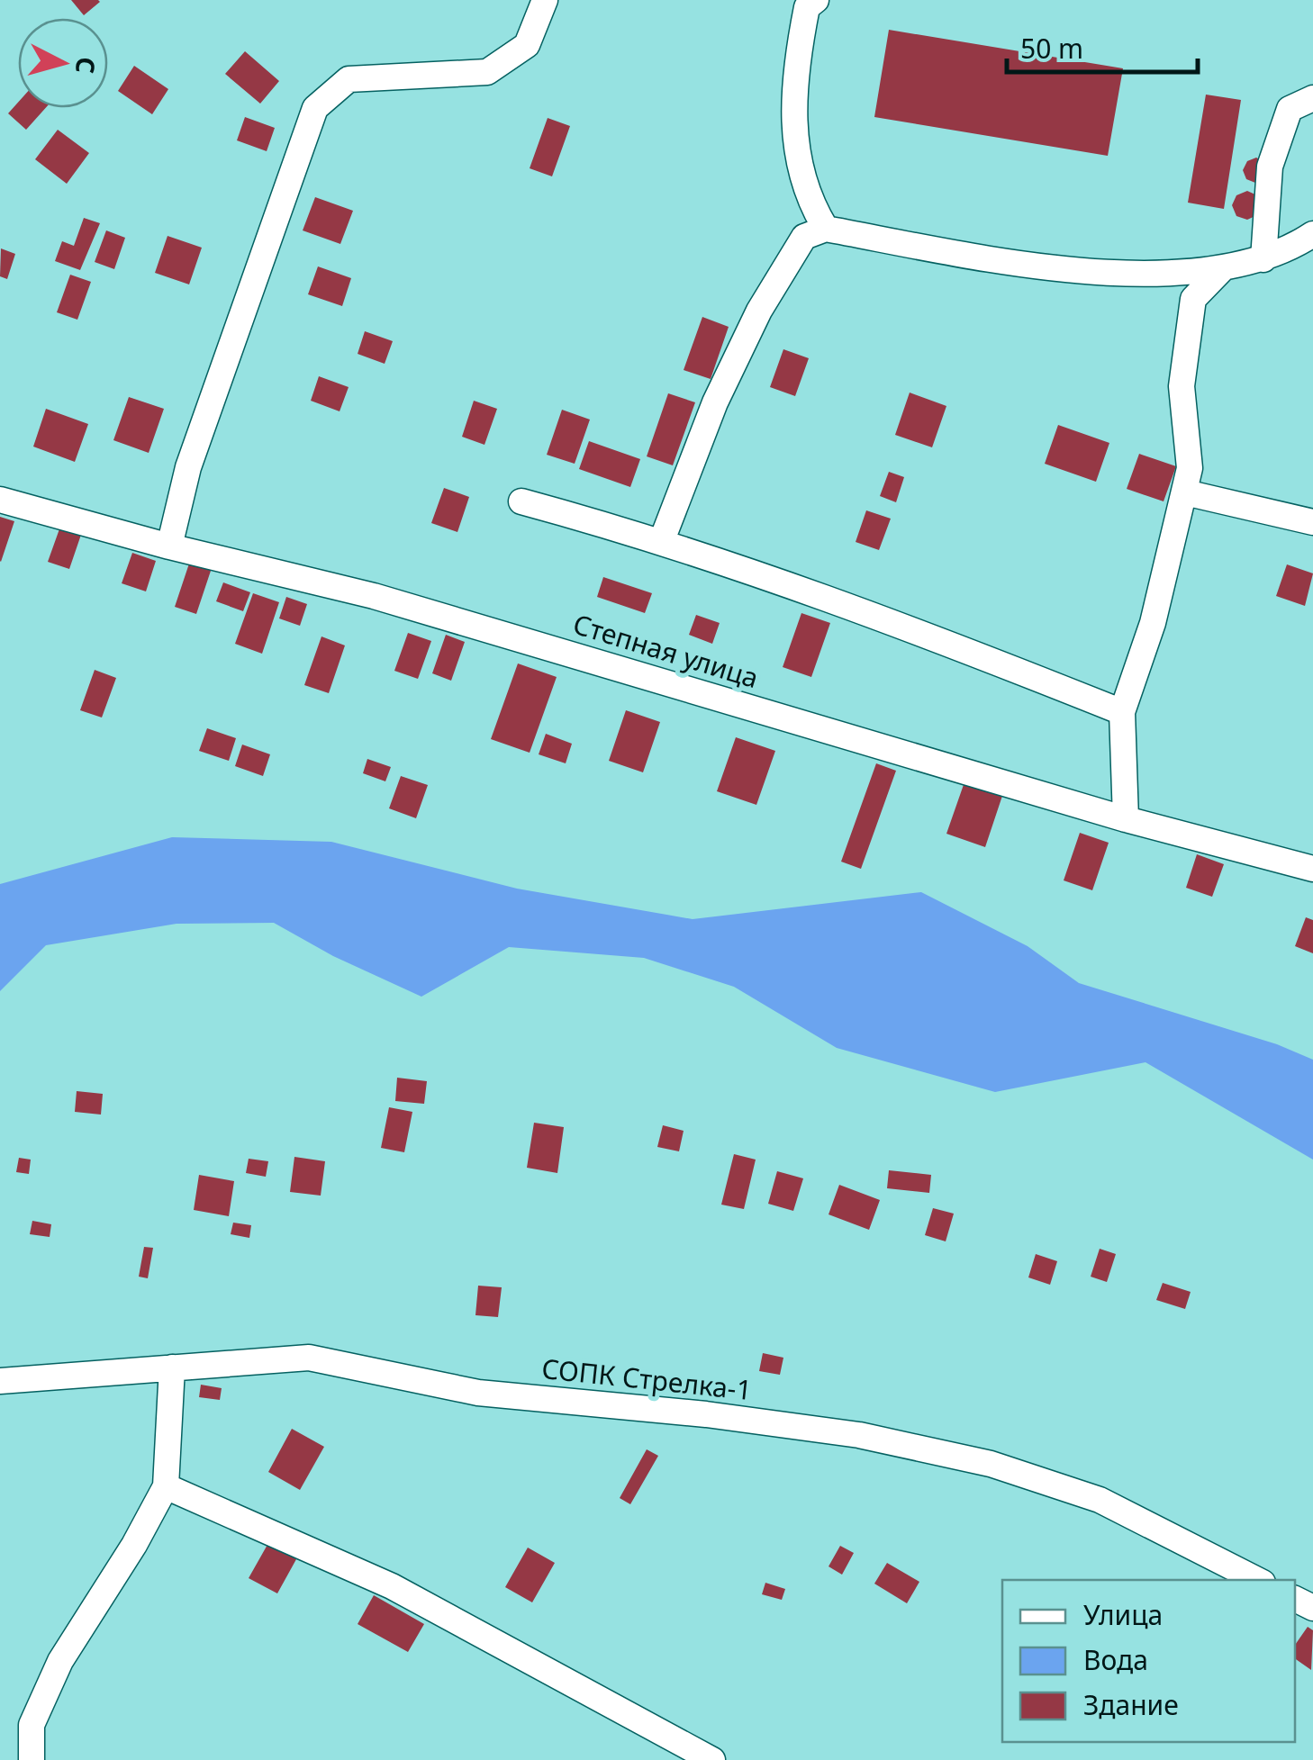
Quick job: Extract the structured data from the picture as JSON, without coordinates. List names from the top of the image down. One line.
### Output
{"streets":{"street":["Степная улица","СОПК Стрелка-1"]},"legend":["Улица","Вода","Здание"],"scale_bar":"50 m","north":"right"}
